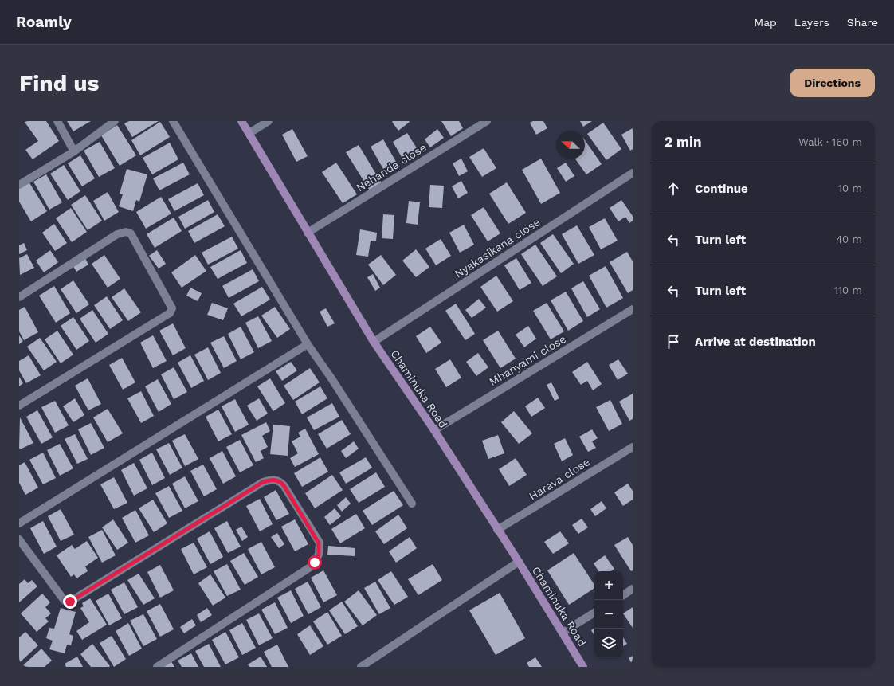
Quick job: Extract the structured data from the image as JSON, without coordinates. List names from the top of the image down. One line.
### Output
{"streets":{"main road":["Chaminuka Road"],"street":["Nehanda close","Nyakasikana close","Mhanyami close","Harava close"]},"crossings":[["Nehanda close","Chaminuka Road"],["Nyakasikana close","Chaminuka Road"],["Mhanyami close","Chaminuka Road"],["Chaminuka Road","Harava close"]],"north":"left","page":{"header":"Roamly","nav":["Map","Layers","Share"],"buttons":"Directions","title":"Find us","heading":["2 min","Walk · 160 m"],"list":[["Continue","10 m"],["Turn left","40 m"],["Turn left","110 m"],"Arrive at destination"],"map_buttons":["+","−"]}}
